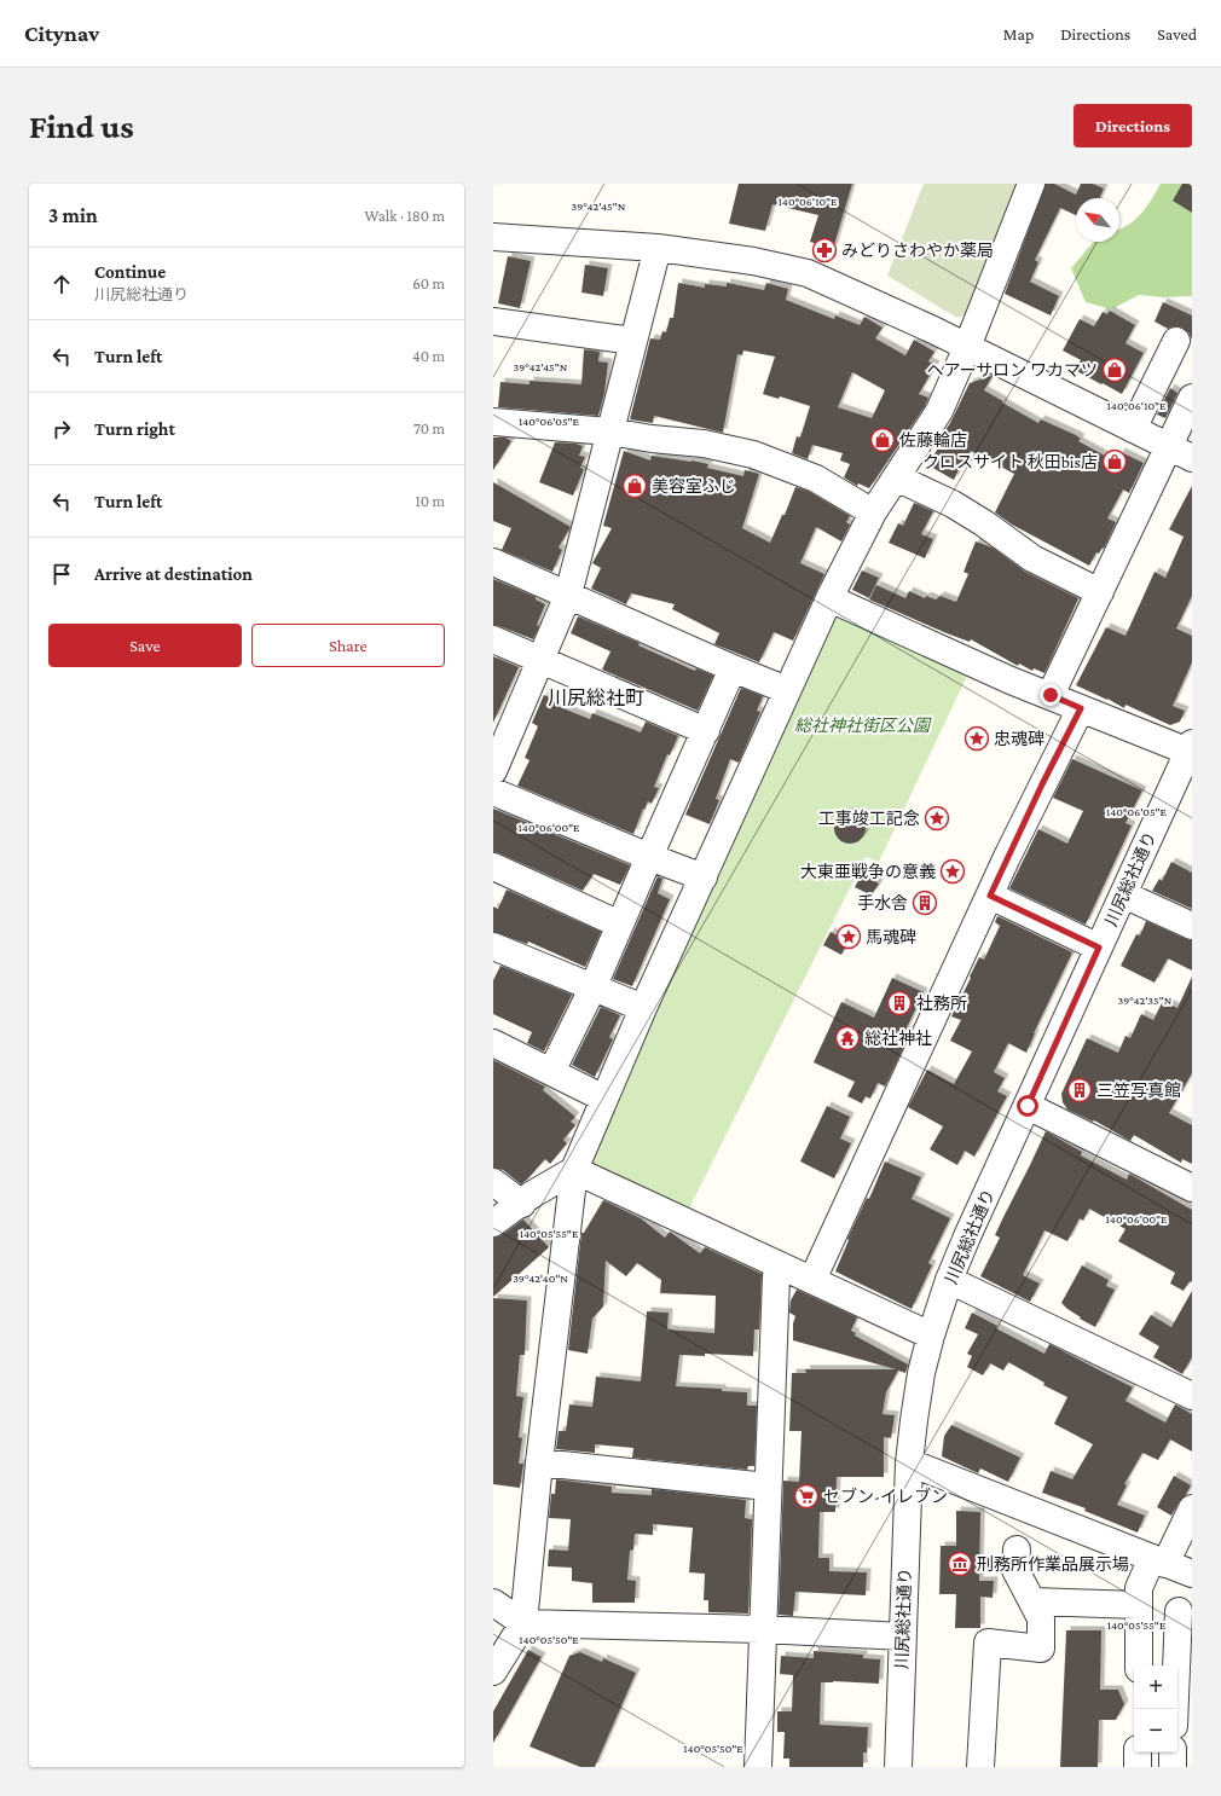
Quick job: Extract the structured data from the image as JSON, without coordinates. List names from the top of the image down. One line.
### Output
{"streets":{"street":["川尻総社通り"]},"districts":["川尻総社町"],"parks":["総社神社街区公園"],"places":{"pharmacy":["みどりさわやか薬局"],"shop":["ヘアーサロン ワカマツ","佐藤輪店","クロスサイト 秋田bis店","美容室ふじ"],"place":["忠魂碑","工事竣工記念","大東亜戦争の意義","馬魂碑"],"building":["手水舎","社務所","三笠写真館"],"temple":["総社神社"],"supermarket":["セブン-イレブン"],"museum":["刑務所作業品展示場"]},"north":"top left","page":{"header":"Citynav","nav":["Map","Directions","Saved"],"buttons":["Directions",["Save","Share"]],"title":"Find us","heading":["3 min","Walk · 180 m"],"list":[["Continue","川尻総社通り","60 m"],["Turn left","40 m"],["Turn right","70 m"],["Turn left","10 m"],"Arrive at destination"],"map_buttons":["+","−"]},"coordinates":["140°06'10\"E","39°42'45\"N","140°06'05\"E","140°06'00\"E","39°42'35\"N","140°05'55\"E","39°42'40\"N","140°05'50\"E"]}
